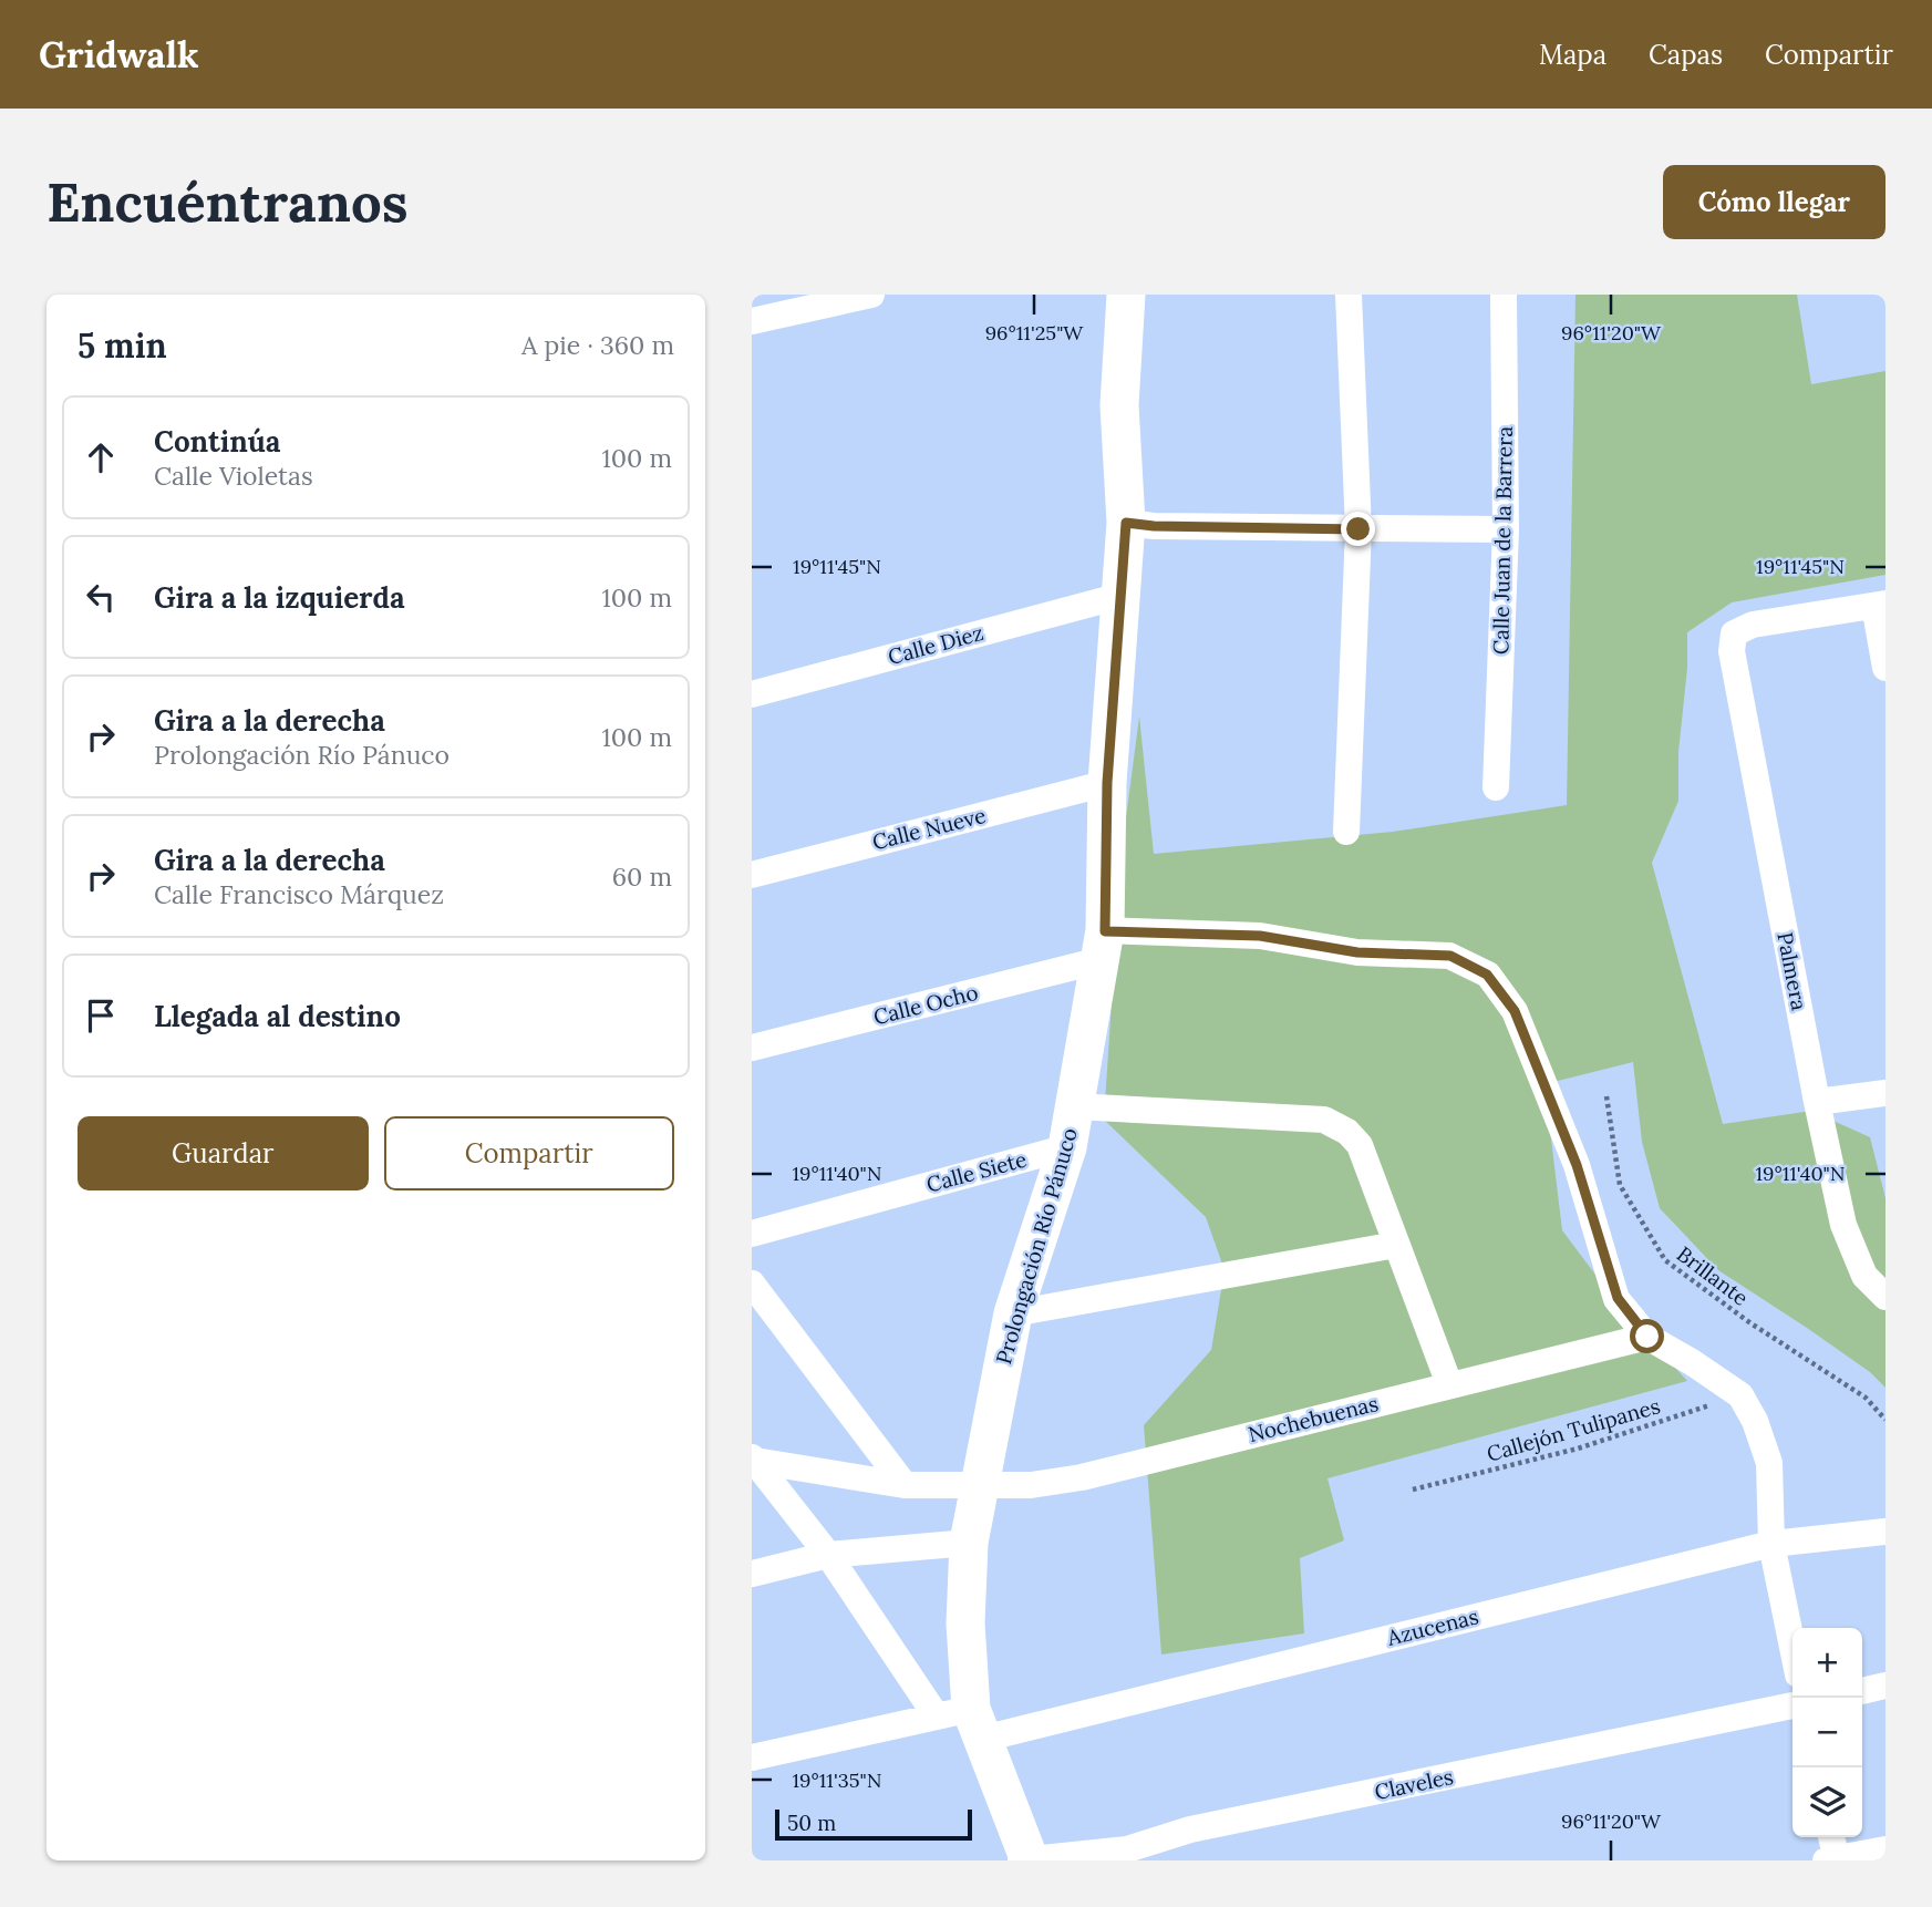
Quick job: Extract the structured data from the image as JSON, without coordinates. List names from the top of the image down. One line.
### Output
{"streets":{"street":["Calle Juan de la Barrera","Calle Diez","Calle Nueve","Palmera","Calle Ocho","Calle Siete","Prolongación Río Pánuco","Nochebuenas","Azucenas","Claveles"],"path":["Brillante","Callejón Tulipanes"]},"crossings":[["Calle Diez","Prolongación Río Pánuco"],["Calle Nueve","Prolongación Río Pánuco"],["Calle Ocho","Prolongación Río Pánuco"],["Calle Ocho","Nochebuenas"],["Calle Siete","Prolongación Río Pánuco"],["Prolongación Río Pánuco","Nochebuenas"],["Prolongación Río Pánuco","Azucenas"],["Prolongación Río Pánuco","Claveles"]],"scale_bar":"50 m","page":{"header":"Gridwalk","nav":["Mapa","Capas","Compartir"],"buttons":["Cómo llegar",["Guardar","Compartir"]],"title":"Encuéntranos","heading":["5 min","A pie · 360 m"],"list":[["Continúa","Calle Violetas","100 m"],["Gira a la izquierda","100 m"],["Gira a la derecha","Prolongación Río Pánuco","100 m"],["Gira a la derecha","Calle Francisco Márquez","60 m"],"Llegada al destino"],"map_buttons":["+","−"],"scale":"50 m"},"coordinates":["96°11'25\"W","96°11'20\"W","19°11'45\"N","19°11'40\"N","19°11'35\"N"]}
